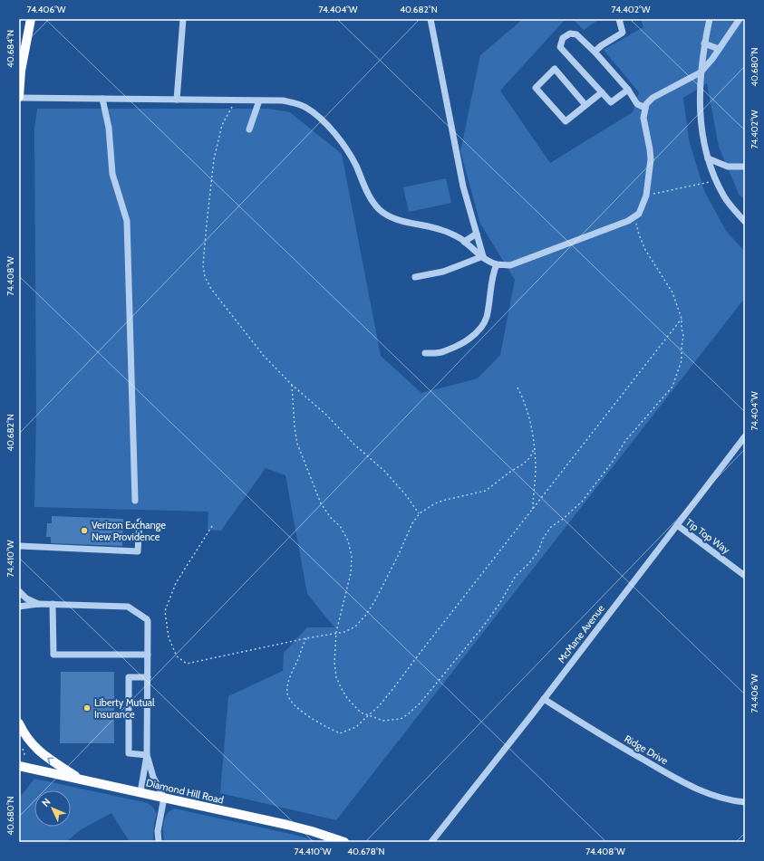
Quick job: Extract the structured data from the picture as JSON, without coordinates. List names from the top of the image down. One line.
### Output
{"streets":{"main road":["Diamond Hill Road"],"street":["Tip Top Way","McMane Avenue","Ridge Drive"]},"crossings":[["Tip Top Way","McMane Avenue"],["McMane Avenue","Ridge Drive"]],"places":["Verizon Exchange New Providence","Liberty Mutual Insurance"],"north":"top left","coordinates":["74.406°W","74.404°W","40.682°N","74.402°W","40.684°N","40.680°N","74.408°W","74.410°W","40.678°N"]}
